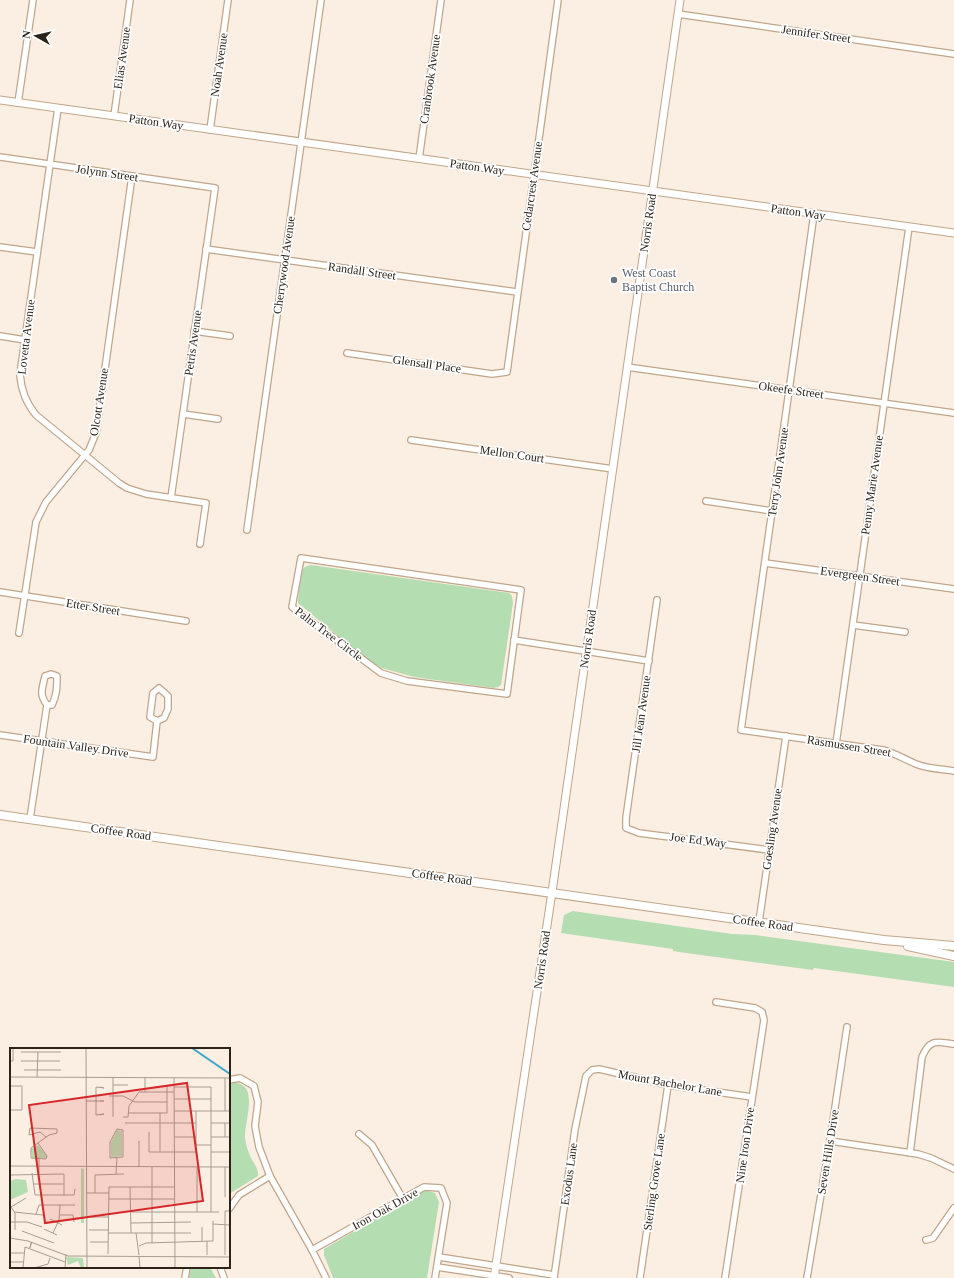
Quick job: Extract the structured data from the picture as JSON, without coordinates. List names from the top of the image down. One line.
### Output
{"streets":{"main road":["Coffee Road"],"street":["Jennifer Street","Elias Avenue","Noah Avenue","Cranbrook Avenue","Patton Way","Jolynn Street","Cedarcrest Avenue","Norris Road","Cherrywood Avenue","Randall Street","Lovetta Avenue","Petris Avenue","Glensall Place","Okeefe Street","Olcott Avenue","Mellon Court","Terry John Avenue","Penny Marie Avenue","Evergreen Street","Etter Street","Palm Tree Circle","Jill Jean Avenue","Fountain Valley Drive","Rasmussen Street","Goesling Avenue","Joe Ed Way","Mount Bachelor Lane","Nine Iron Drive","Seven Hills Drive","Exodus Lane","Sterling Grove Lane","Iron Oak Drive"]},"crossings":[["Jennifer Street","Norris Road"],["Elias Avenue","Patton Way"],["Noah Avenue","Patton Way"],["Cranbrook Avenue","Patton Way"],["Patton Way","Cedarcrest Avenue"],["Patton Way","Norris Road"],["Patton Way","Cherrywood Avenue"],["Patton Way","Lovetta Avenue"],["Patton Way","Terry John Avenue"],["Patton Way","Penny Marie Avenue"],["Jolynn Street","Lovetta Avenue"],["Jolynn Street","Petris Avenue"],["Jolynn Street","Olcott Avenue"],["Cedarcrest Avenue","Randall Street"],["Cedarcrest Avenue","Glensall Place"],["Norris Road","Okeefe Street"],["Norris Road","Mellon Court"],["Norris Road","Coffee Road"],["Cherrywood Avenue","Randall Street"],["Randall Street","Petris Avenue"],["Lovetta Avenue","Petris Avenue"],["Lovetta Avenue","Olcott Avenue"],["Okeefe Street","Terry John Avenue"],["Okeefe Street","Penny Marie Avenue"],["Olcott Avenue","Etter Street"],["Terry John Avenue","Evergreen Street"],["Terry John Avenue","Rasmussen Street"],["Penny Marie Avenue","Evergreen Street"],["Penny Marie Avenue","Rasmussen Street"],["Jill Jean Avenue","Joe Ed Way"],["Rasmussen Street","Goesling Avenue"],["Goesling Avenue","Coffee Road"],["Goesling Avenue","Joe Ed Way"],["Mount Bachelor Lane","Nine Iron Drive"],["Mount Bachelor Lane","Exodus Lane"],["Mount Bachelor Lane","Sterling Grove Lane"]],"places":["West Coast Baptist Church"],"north":"left"}
